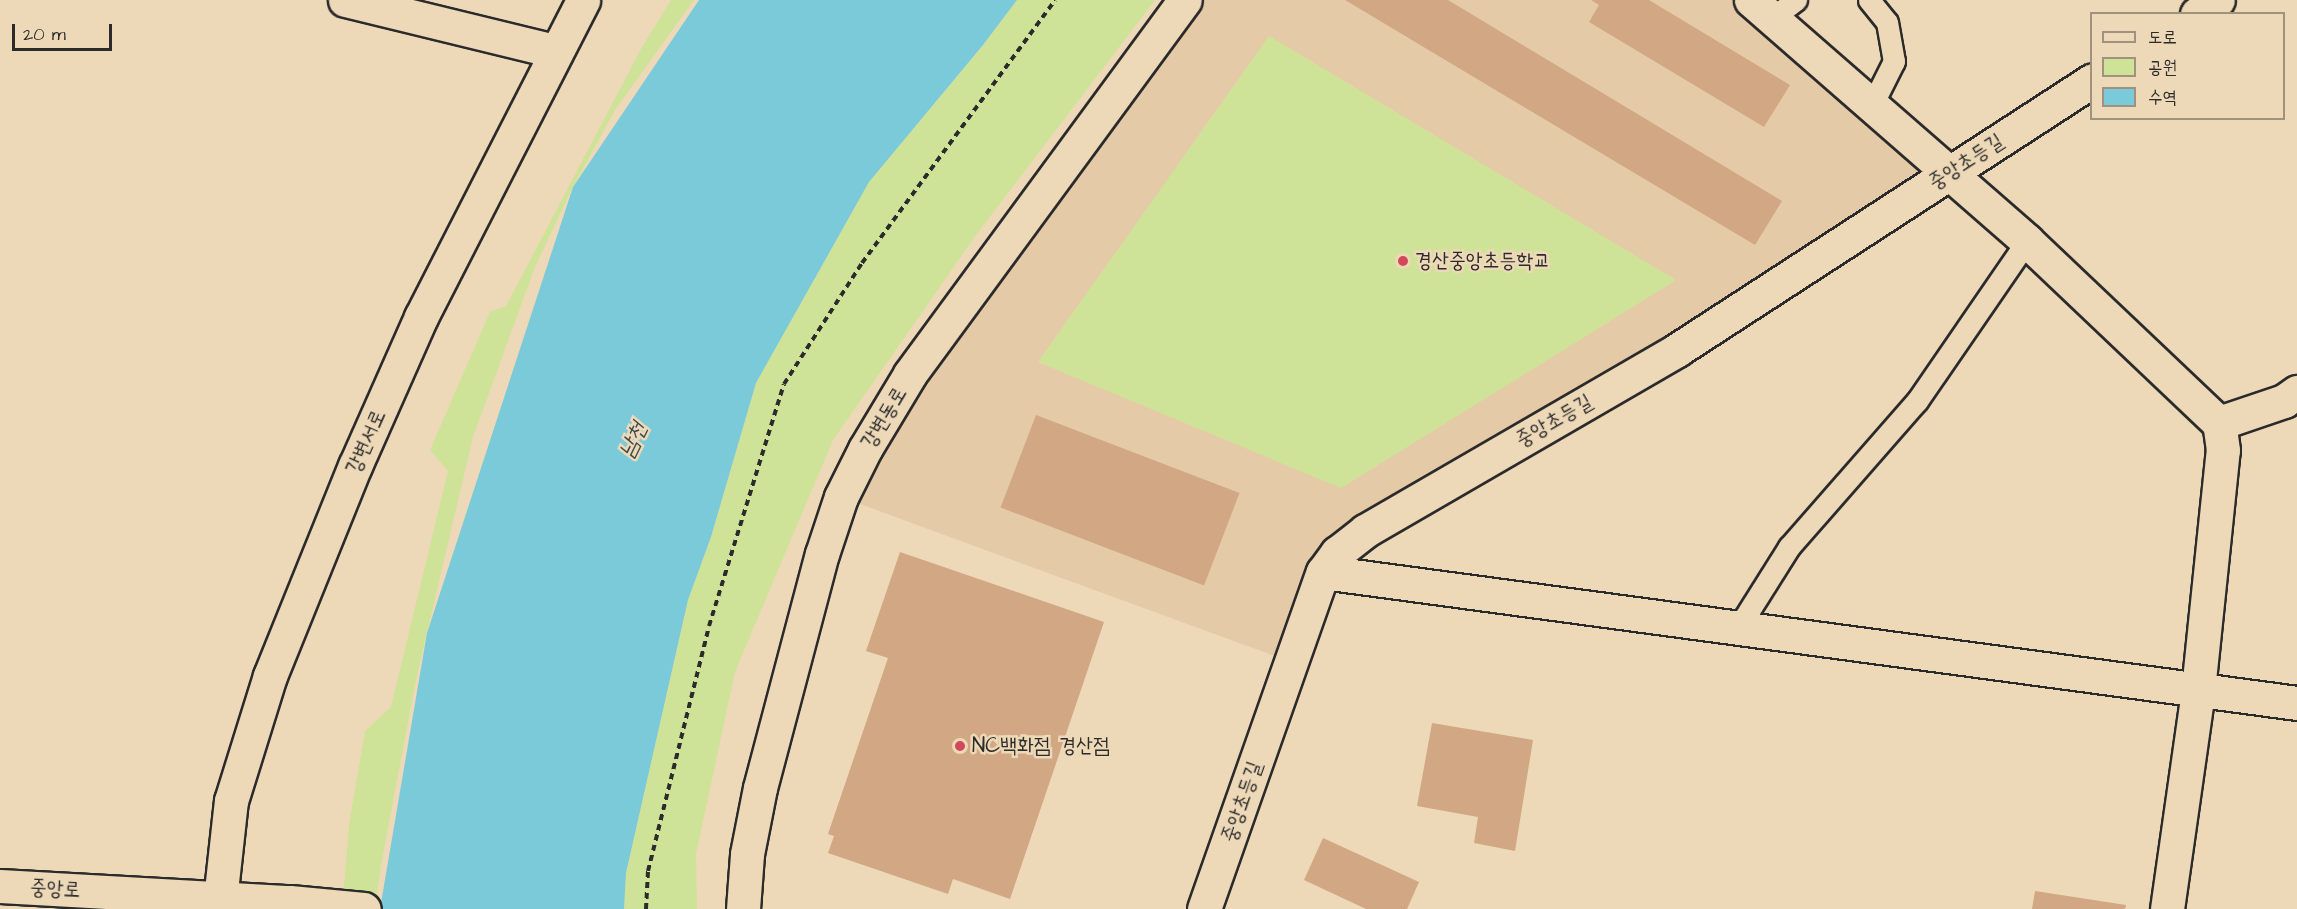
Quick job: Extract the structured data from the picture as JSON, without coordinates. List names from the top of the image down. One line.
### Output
{"streets":{"street":["중앙초등길","강변동로","강변서로","중앙로"]},"crossings":[["강변서로","중앙로"]],"water":["남천"],"places":["경산중앙초등학교","NC백화점 경산점"],"legend":["도로","공원","수역"],"scale_bar":"20 m"}
